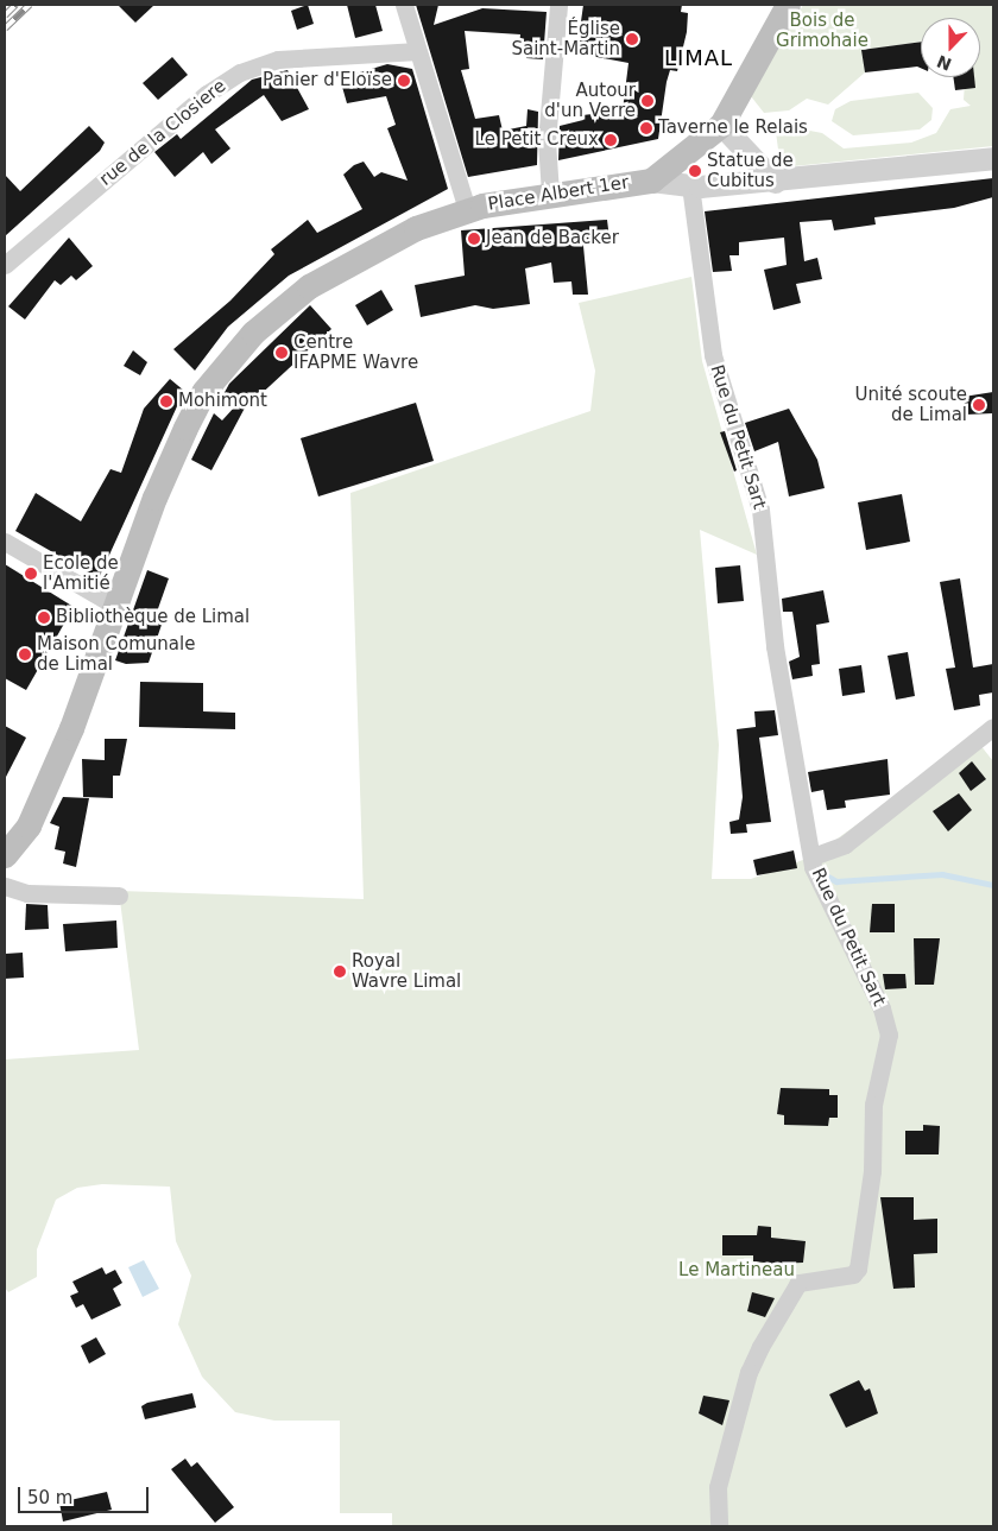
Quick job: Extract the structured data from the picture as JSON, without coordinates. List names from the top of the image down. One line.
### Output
{"streets":{"main road":["Place Albert 1er"],"street":["rue de la Closiere","Rue du Petit Sart"]},"crossings":[["Place Albert 1er","Rue du Petit Sart"]],"districts":["LIMAL"],"parks":["Bois de Grimohaie","Le Martineau"],"places":["Église Saint-Martin","Panier d'Eloïse","Autour d'un Verre","Taverne le Relais","Le Petit Creux","Statue de Cubitus","Jean de Backer","Centre IFAPME Wavre","Mohimont","Unité scoute de Limal","Ecole de l'Amitié","Bibliothèque de Limal","Maison Comunale de Limal","Royal Wavre Limal"],"scale_bar":"50 m","north":"bottom"}
